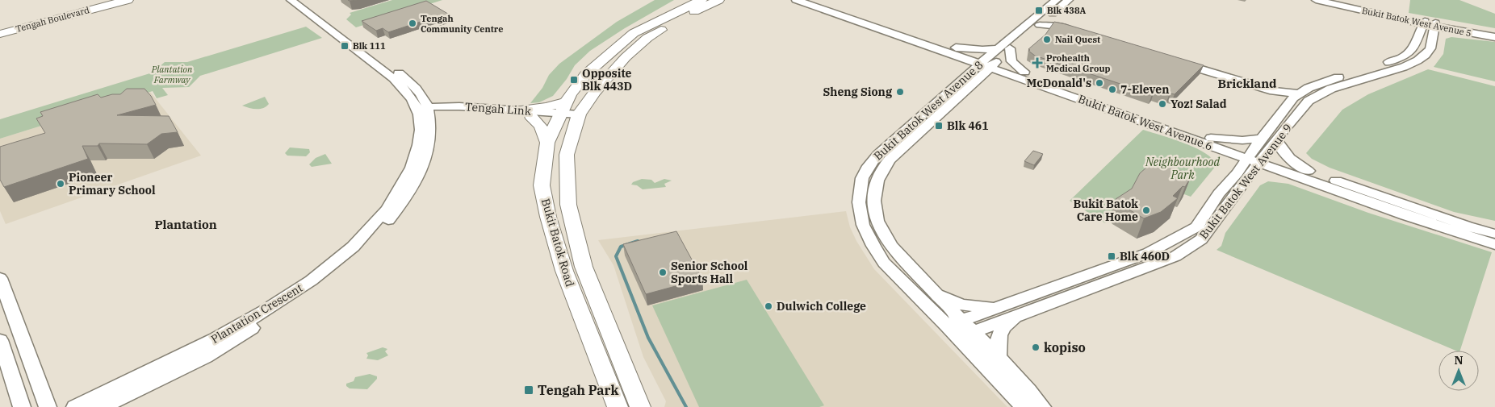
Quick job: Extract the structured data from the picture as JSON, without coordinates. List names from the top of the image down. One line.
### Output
{"streets":{"main road":["Tengah Boulevard","Bukit Batok Road"],"street":["Bukit Batok West Avenue 5","Tengah Link","Bukit Batok West Avenue 8","Bukit Batok West Avenue 6","Bukit Batok West Avenue 9","Plantation Crescent"]},"crossings":[["Bukit Batok West Avenue 5","Bukit Batok West Avenue 9"],["Tengah Link","Bukit Batok Road"],["Tengah Link","Plantation Crescent"],["Bukit Batok West Avenue 8","Bukit Batok West Avenue 6"],["Bukit Batok West Avenue 8","Bukit Batok West Avenue 9"],["Bukit Batok West Avenue 6","Bukit Batok West Avenue 9"]],"districts":["Brickland","Plantation"],"parks":["Plantation Farmway","Neighbourhood Park"],"places":{"transit":["Blk 438A","Blk 111","Opposite Blk 443D","Blk 461","Blk 460D","Tengah Park"],"other":["Tengah Community Centre","Nail Quest","McDonald's","7-Eleven","Sheng Siong","Yoz! Salad","Pioneer Primary School","Bukit Batok Care Home","Senior School Sports Hall","Dulwich College","kopiso"],"health":["Prohealth Medical Group"]},"north":"top"}
